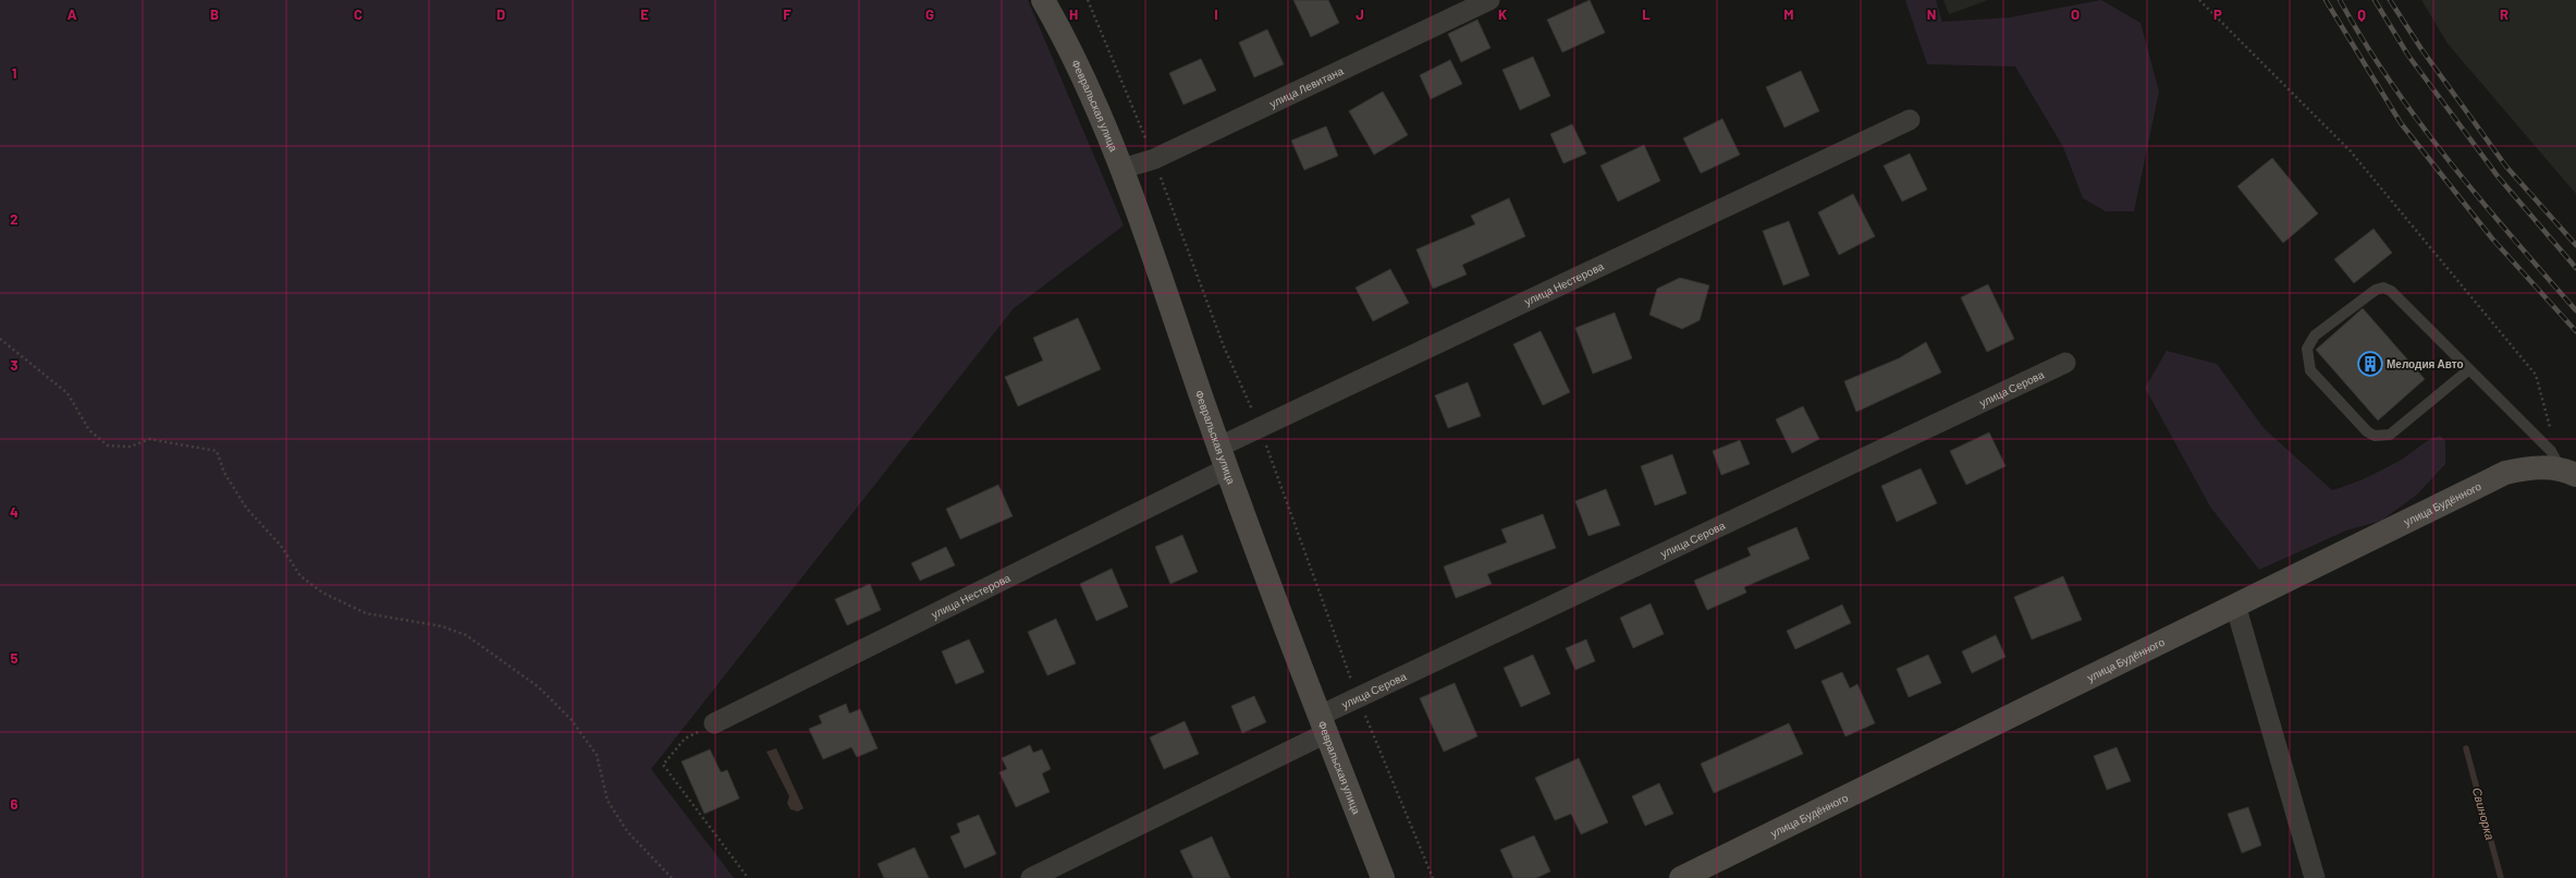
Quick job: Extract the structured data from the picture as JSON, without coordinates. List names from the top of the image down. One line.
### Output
{"streets":{"main road":["Февральская улица","улица Будённого"],"street":["улица Левитана","улица Нестерова","улица Серова"]},"crossings":[["улица Левитана","Февральская улица"],["Февральская улица","улица Нестерова"],["Февральская улица","улица Серова"]],"water":["Свинорка"],"places":{"building":["Мелодия Авто"]},"grid":{"columns":["A","B","C","D","E","F","G","H","I","J","K","L","M","N","O","P","Q","R"],"rows":["1","2","3","4","5","6"]}}
